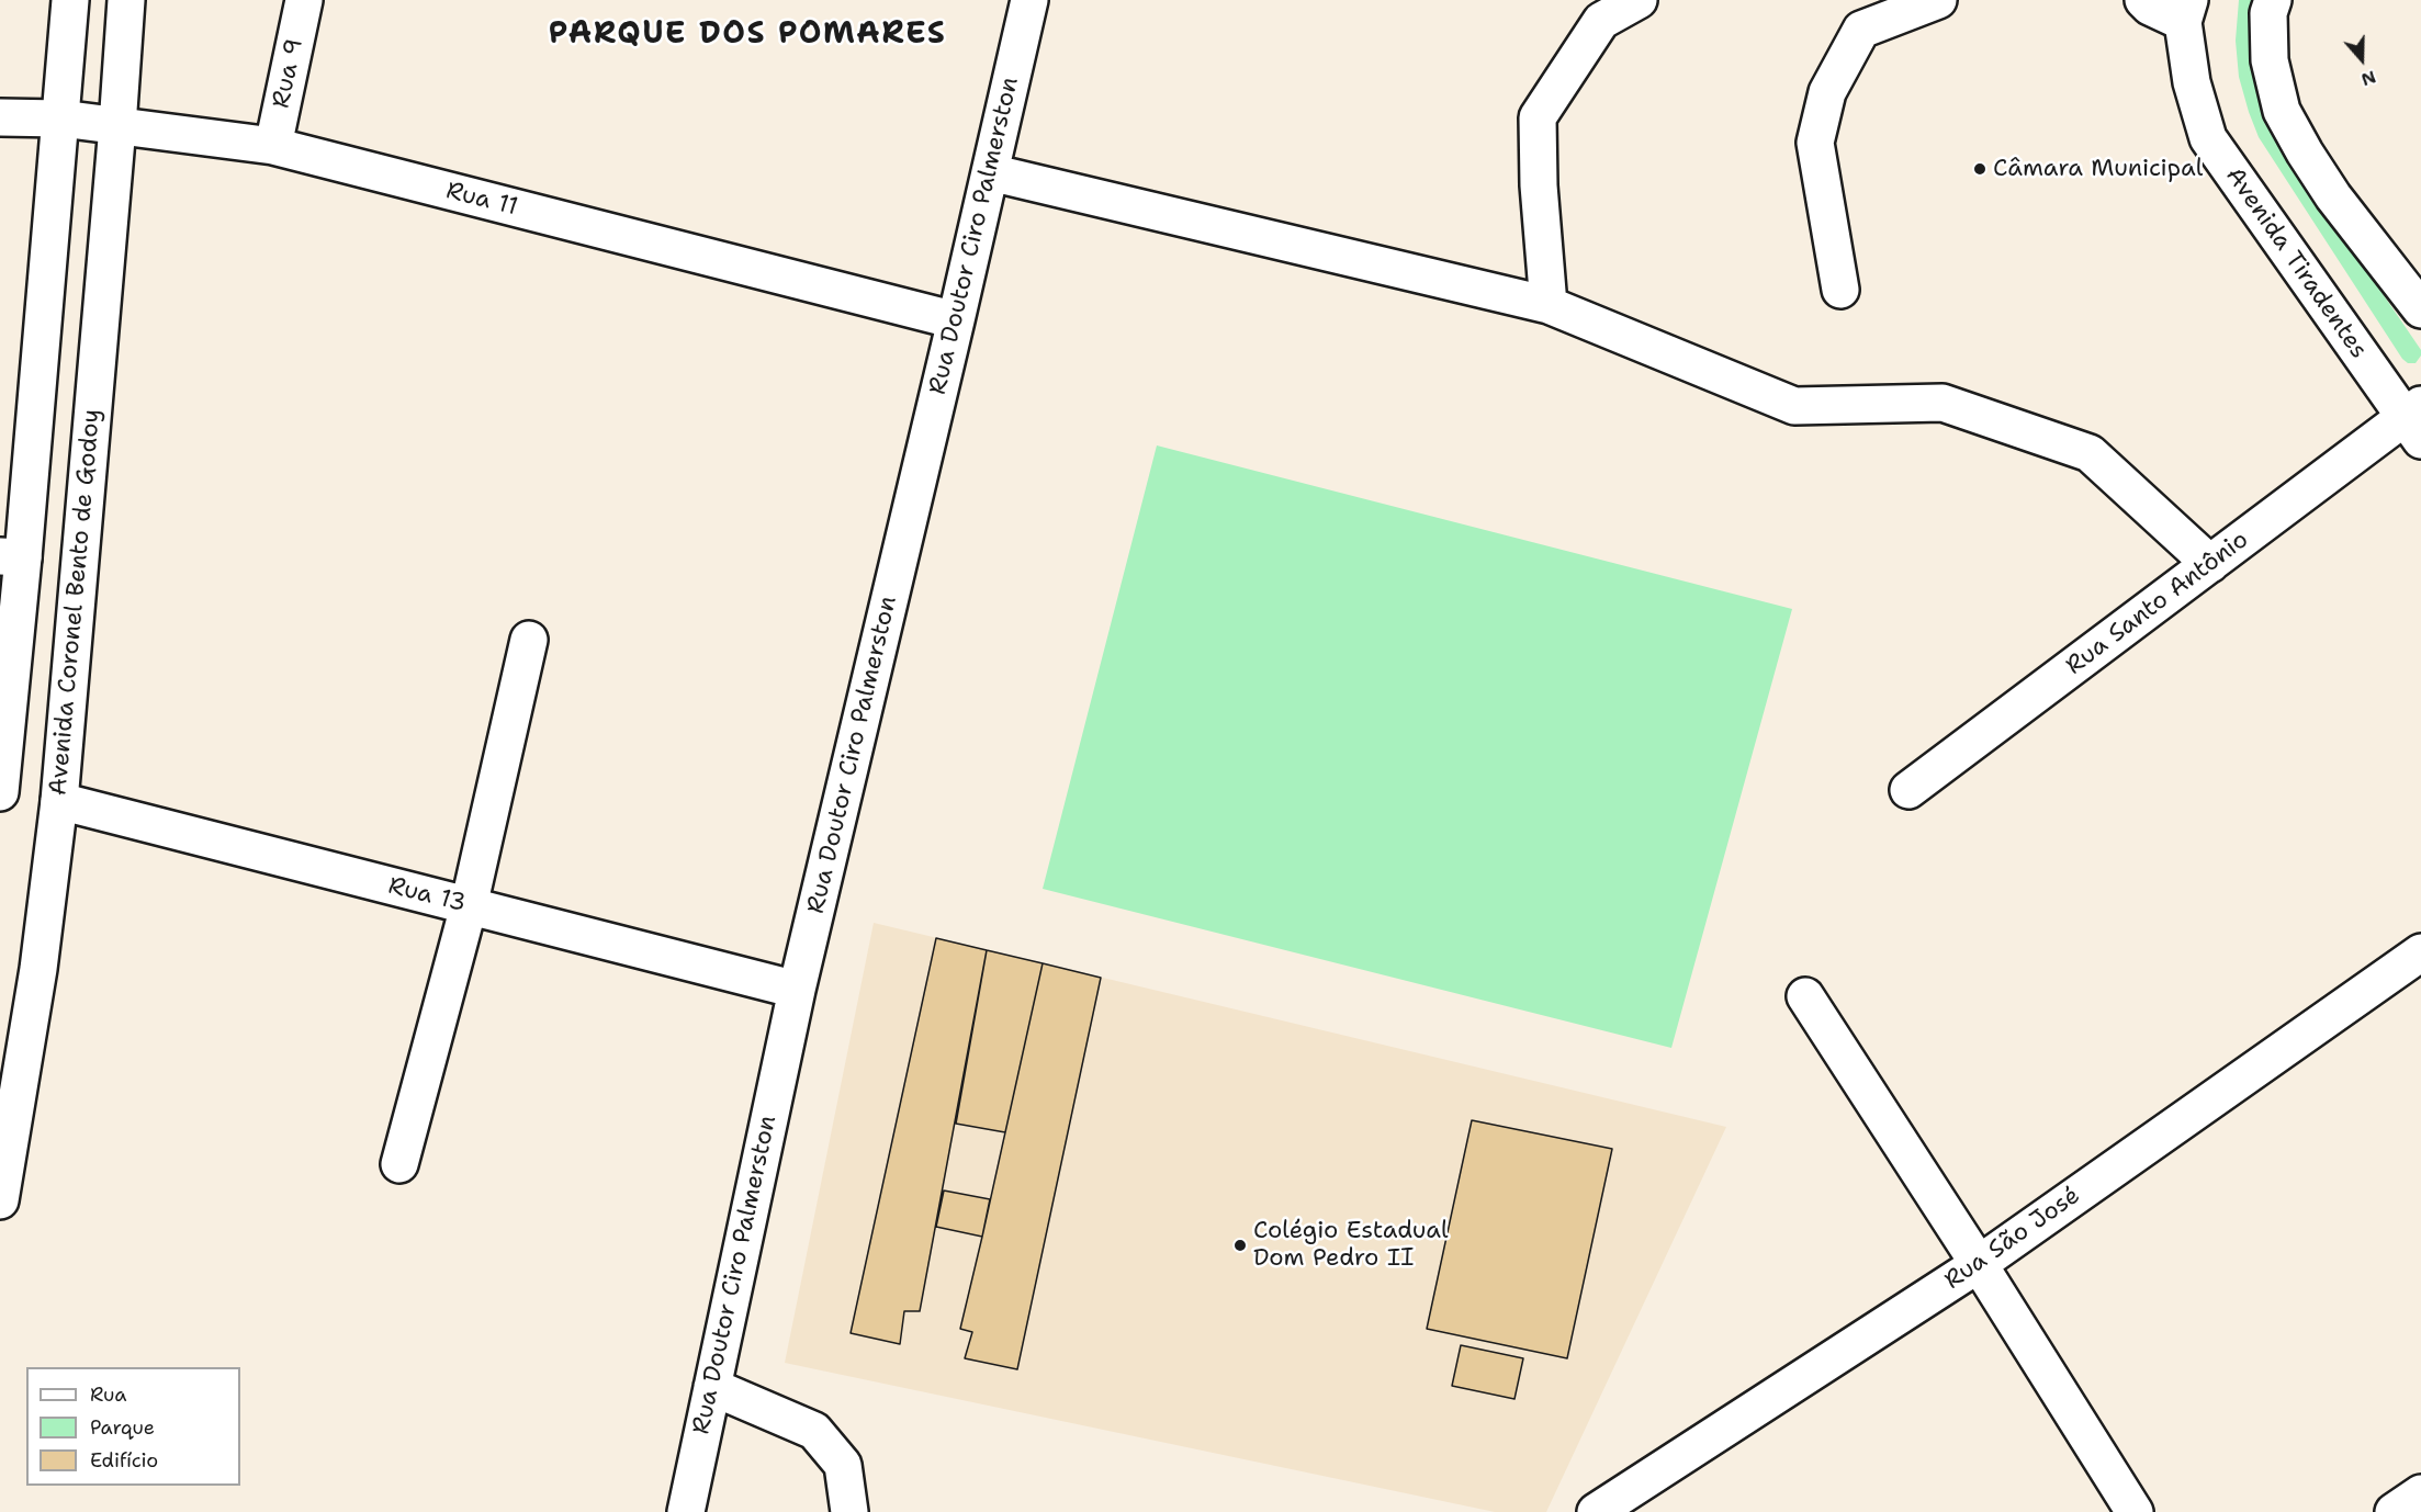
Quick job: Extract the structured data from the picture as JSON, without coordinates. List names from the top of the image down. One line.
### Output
{"streets":{"street":["Rua 9","Rua 11","Rua Doutor Ciro Palmerston","Avenida Tiradentes","Avenida Coronel Bento de Godoy","Rua Santo Antônio","Rua 13","Rua São José"]},"crossings":[["Rua 9","Rua 11"],["Rua 11","Rua Doutor Ciro Palmerston"],["Rua 11","Avenida Coronel Bento de Godoy"],["Rua Doutor Ciro Palmerston","Rua 13"],["Avenida Tiradentes","Rua Santo Antônio"],["Avenida Coronel Bento de Godoy","Rua 13"]],"districts":["PARQUE DOS POMARES"],"places":["Câmara Municipal","Colégio Estadual Dom Pedro II"],"legend":["Rua","Parque","Edifício"],"north":"bottom"}
